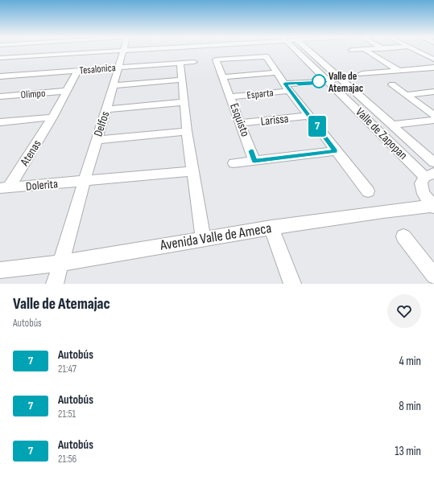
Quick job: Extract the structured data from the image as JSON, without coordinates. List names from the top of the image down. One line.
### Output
{"streets":{"street":["Tesalonica","Olimpo","Esparta","Esquisto","Larissa","Delfos","Valle de Zapopan","Atenas","Dolerita","Avenida Valle de Ameca"]},"crossings":[["Tesalonica","Delfos"],["Tesalonica","Atenas"],["Olimpo","Atenas"],["Esparta","Esquisto"],["Esquisto","Larissa"],["Delfos","Dolerita"],["Delfos","Avenida Valle de Ameca"],["Valle de Zapopan","Avenida Valle de Ameca"],["Atenas","Dolerita"]],"places":["Valle de Atemajac"],"lines":["bus line 7"],"page":{"on_map":"7","heading":["Valle de Atemajac","Autobús"],"list":[{"mark":"7","name":"Autobús","note":"21:47","value":"4 min"},{"mark":"7","name":"Autobús","note":"21:51","value":"8 min"},{"mark":"7","name":"Autobús","note":"21:56","value":"13 min"}]}}
